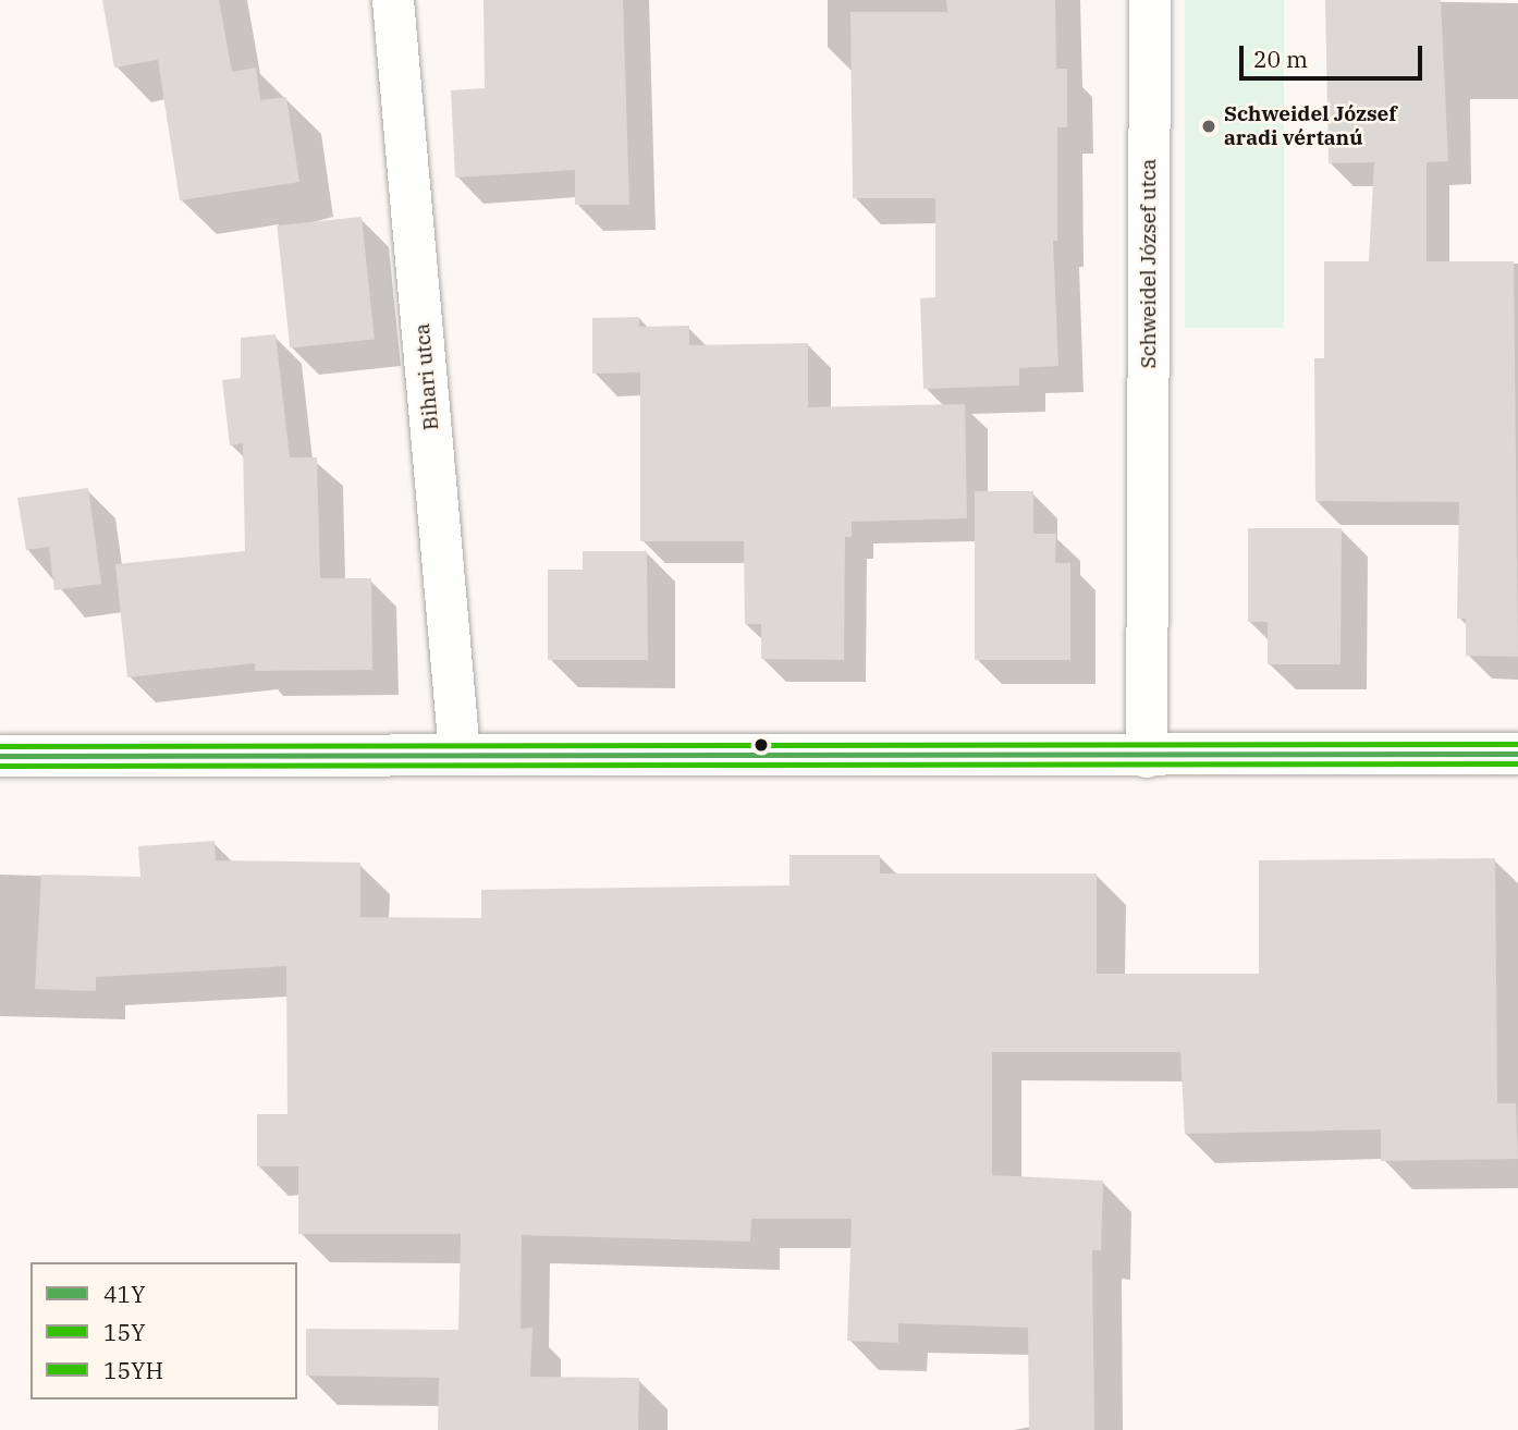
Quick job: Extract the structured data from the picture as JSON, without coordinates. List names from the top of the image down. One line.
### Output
{"streets":{"street":["Schweidel József utca","Bihari utca"]},"places":["Schweidel József aradi vértanú"],"lines":["transit line 15YH","transit line 41Y","transit line 15Y"],"legend":["41Y","15Y","15YH"],"scale_bar":"20 m"}
